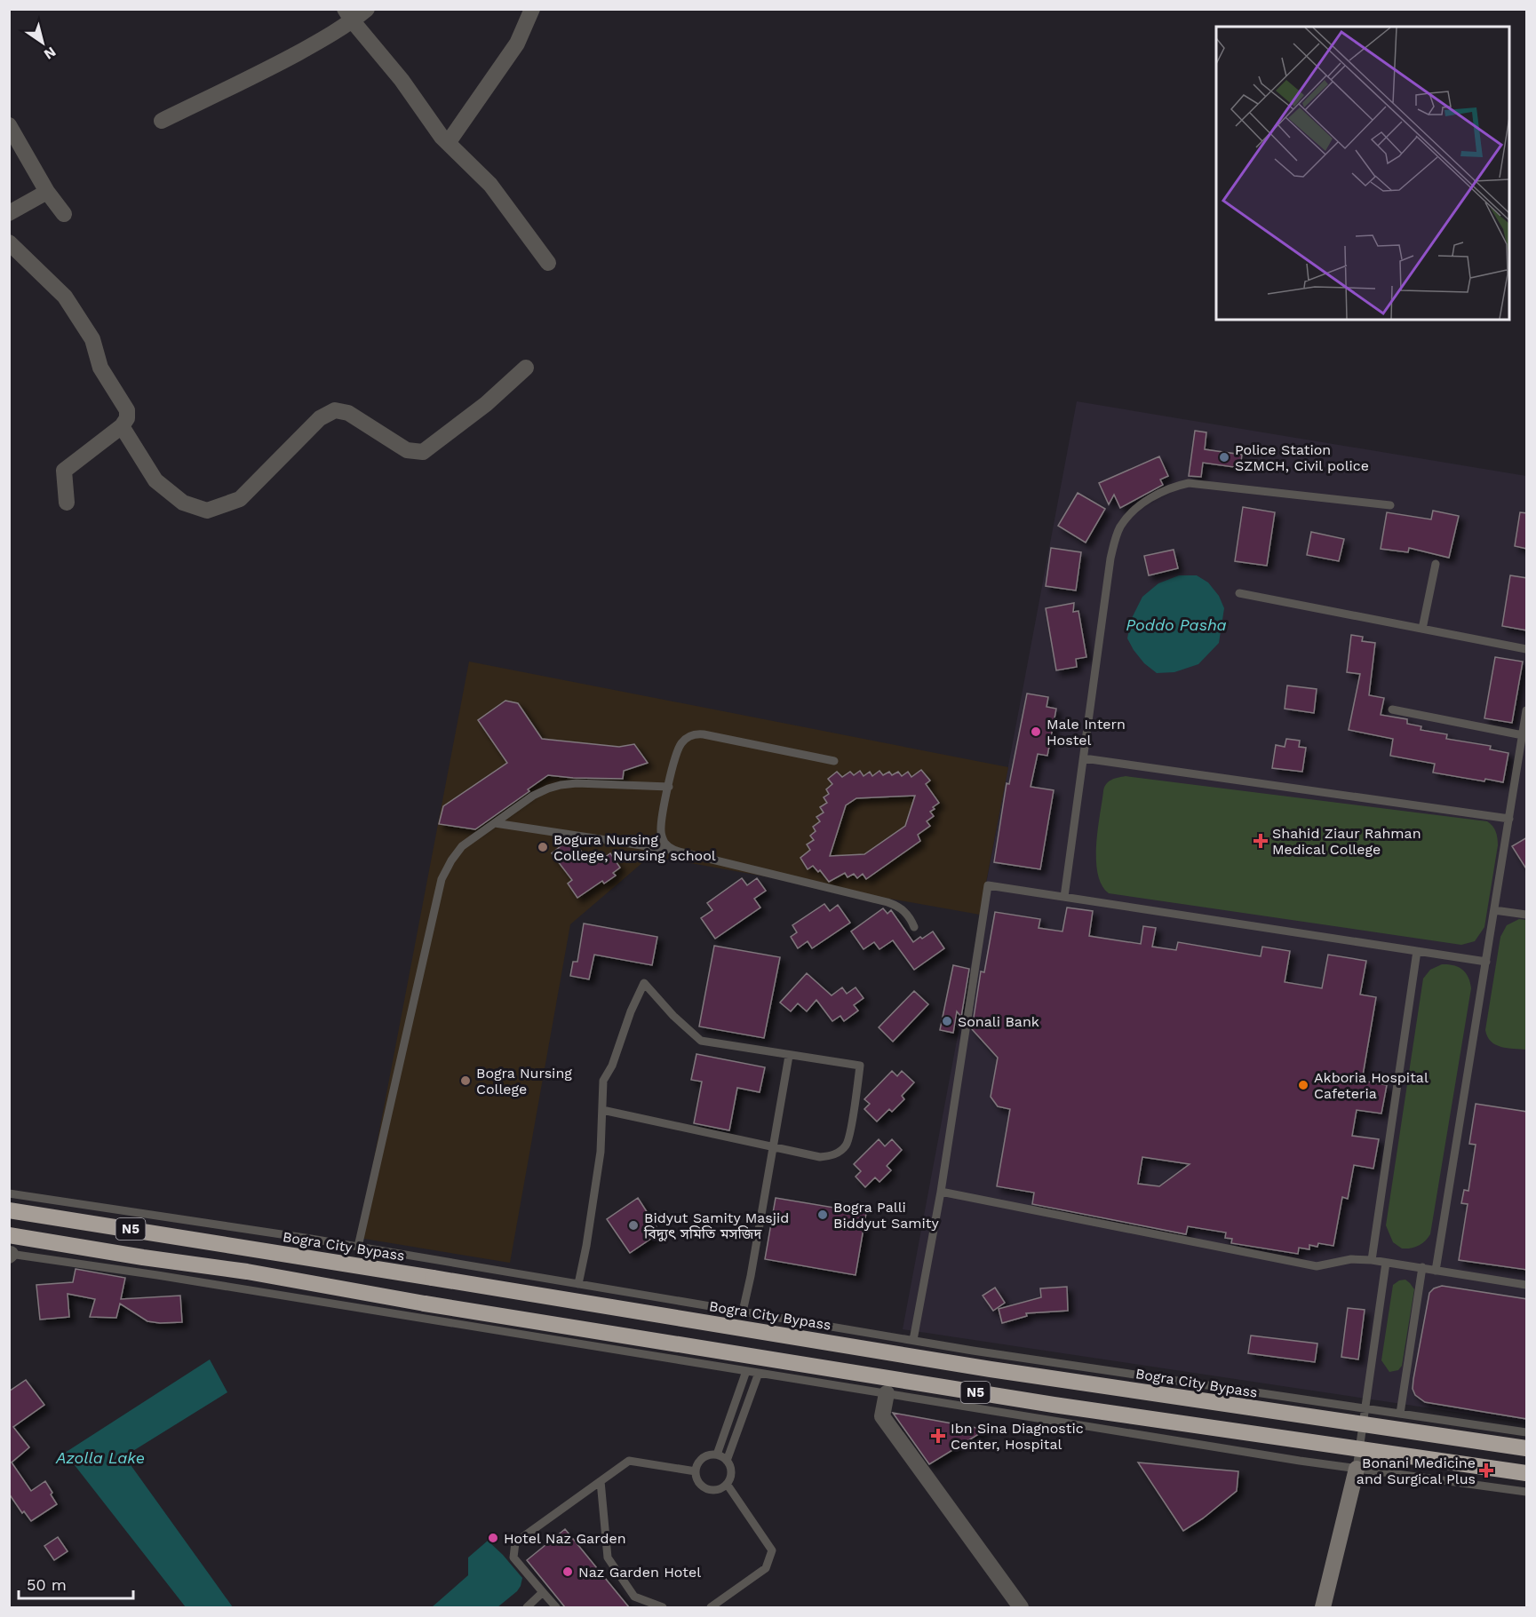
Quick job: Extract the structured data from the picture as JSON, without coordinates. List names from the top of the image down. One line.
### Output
{"streets":{"highway":["N5","Bogra City Bypass"]},"water":["Poddo Pasha","Azolla Lake"],"places":{"other":["Police Station SZMCH, Civil police","Male Intern Hostel","Bogura Nursing College, Nursing school","Sonali Bank","Bogra Nursing College","Akboria Hospital Cafeteria","Bogra Palli Biddyut Samity","Bidyut Samity Masjid বিদ্যুৎ সমিতি মসজিদ","Hotel Naz Garden","Naz Garden Hotel"],"health":["Shahid Ziaur Rahman Medical College","Ibn Sina Diagnostic Center, Hospital","Bonani Medicine and Surgical Plus"]},"scale_bar":"50 m","north":"bottom right"}
